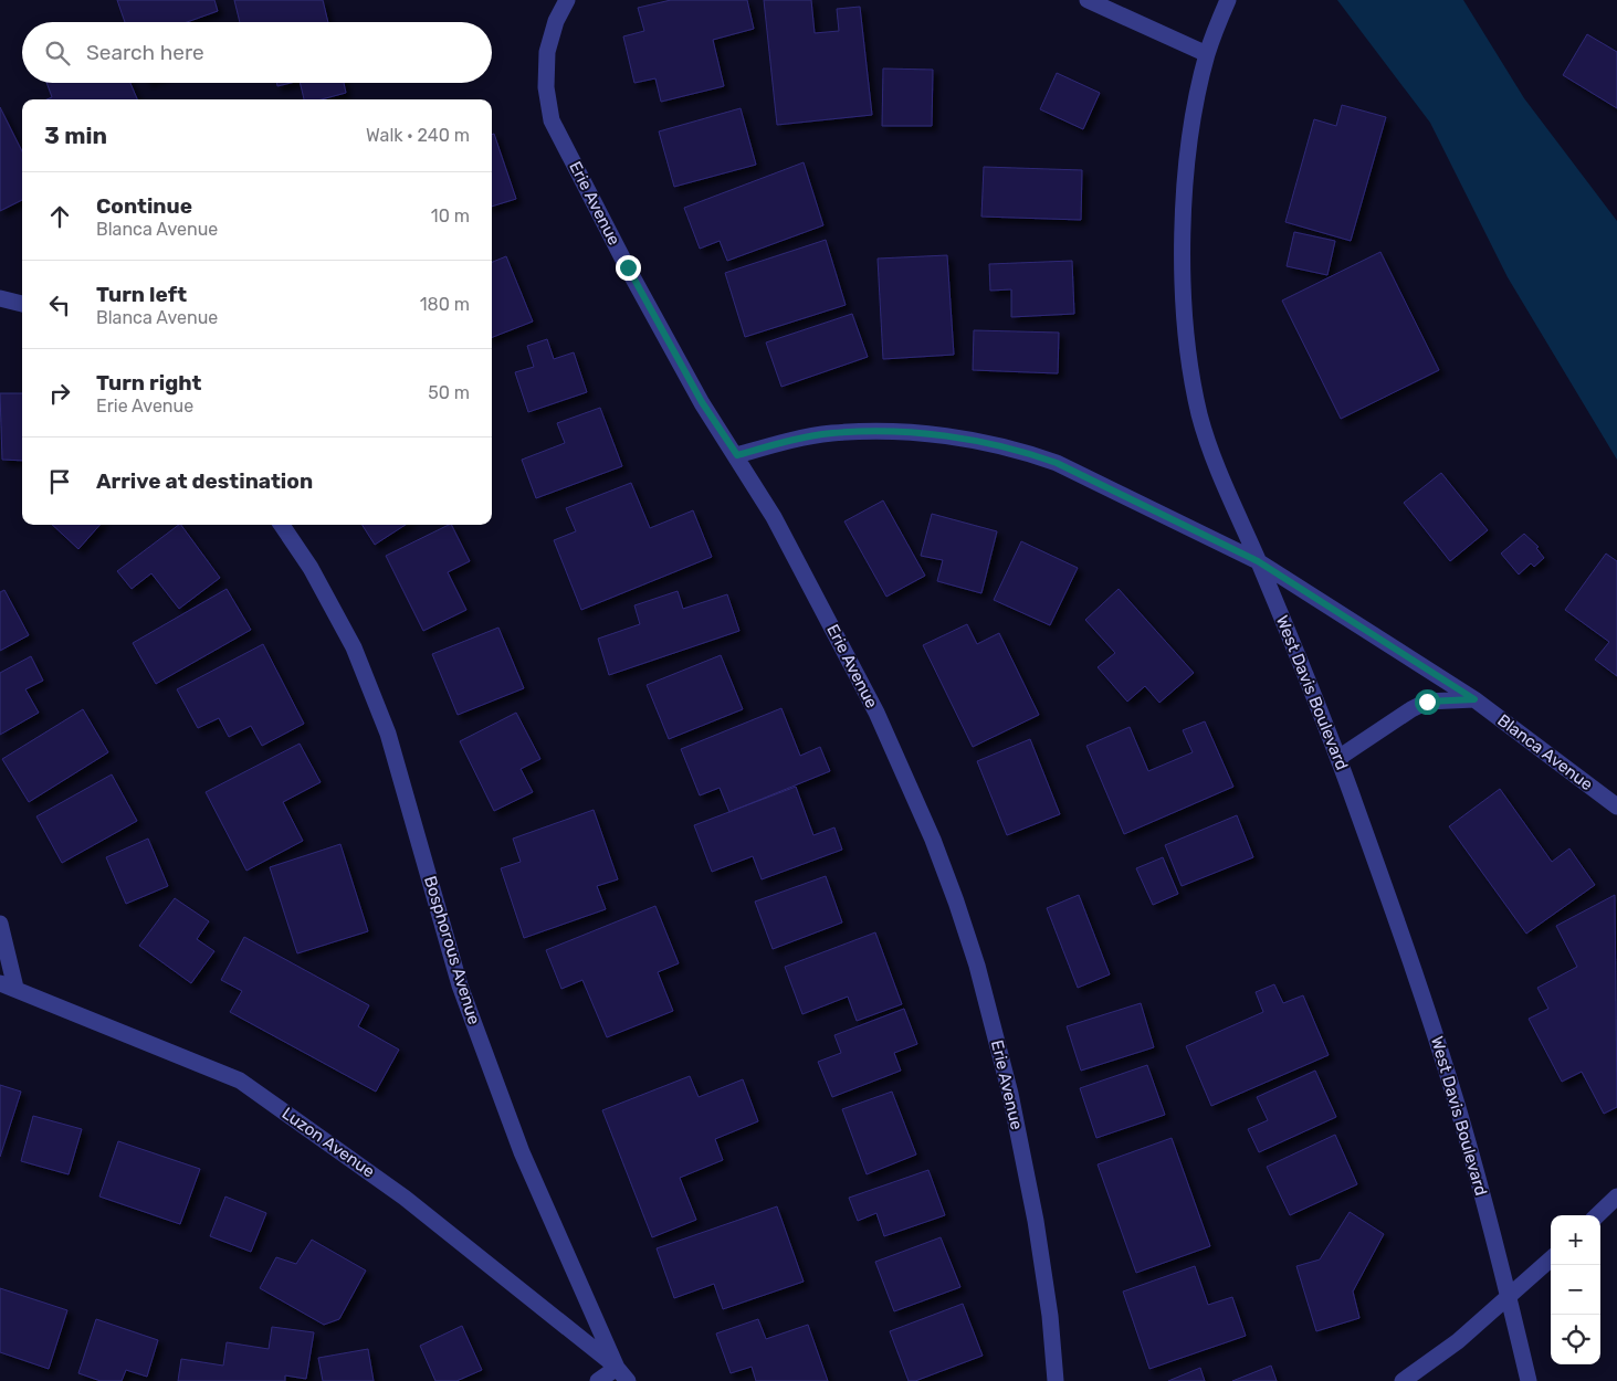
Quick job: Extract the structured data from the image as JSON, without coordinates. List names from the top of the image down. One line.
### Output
{"streets":{"street":["Erie Avenue","West Davis Boulevard","Blanca Avenue","Bosphorous Avenue","Luzon Avenue"]},"crossings":[["Erie Avenue","Blanca Avenue"],["West Davis Boulevard","Blanca Avenue"],["Bosphorous Avenue","Luzon Avenue"]],"page":{"search":"Search here","heading":["3 min","Walk · 240 m"],"list":[["Continue","Blanca Avenue","10 m"],["Turn left","Blanca Avenue","180 m"],["Turn right","Erie Avenue","50 m"],"Arrive at destination"],"map_buttons":["+","−"]}}
